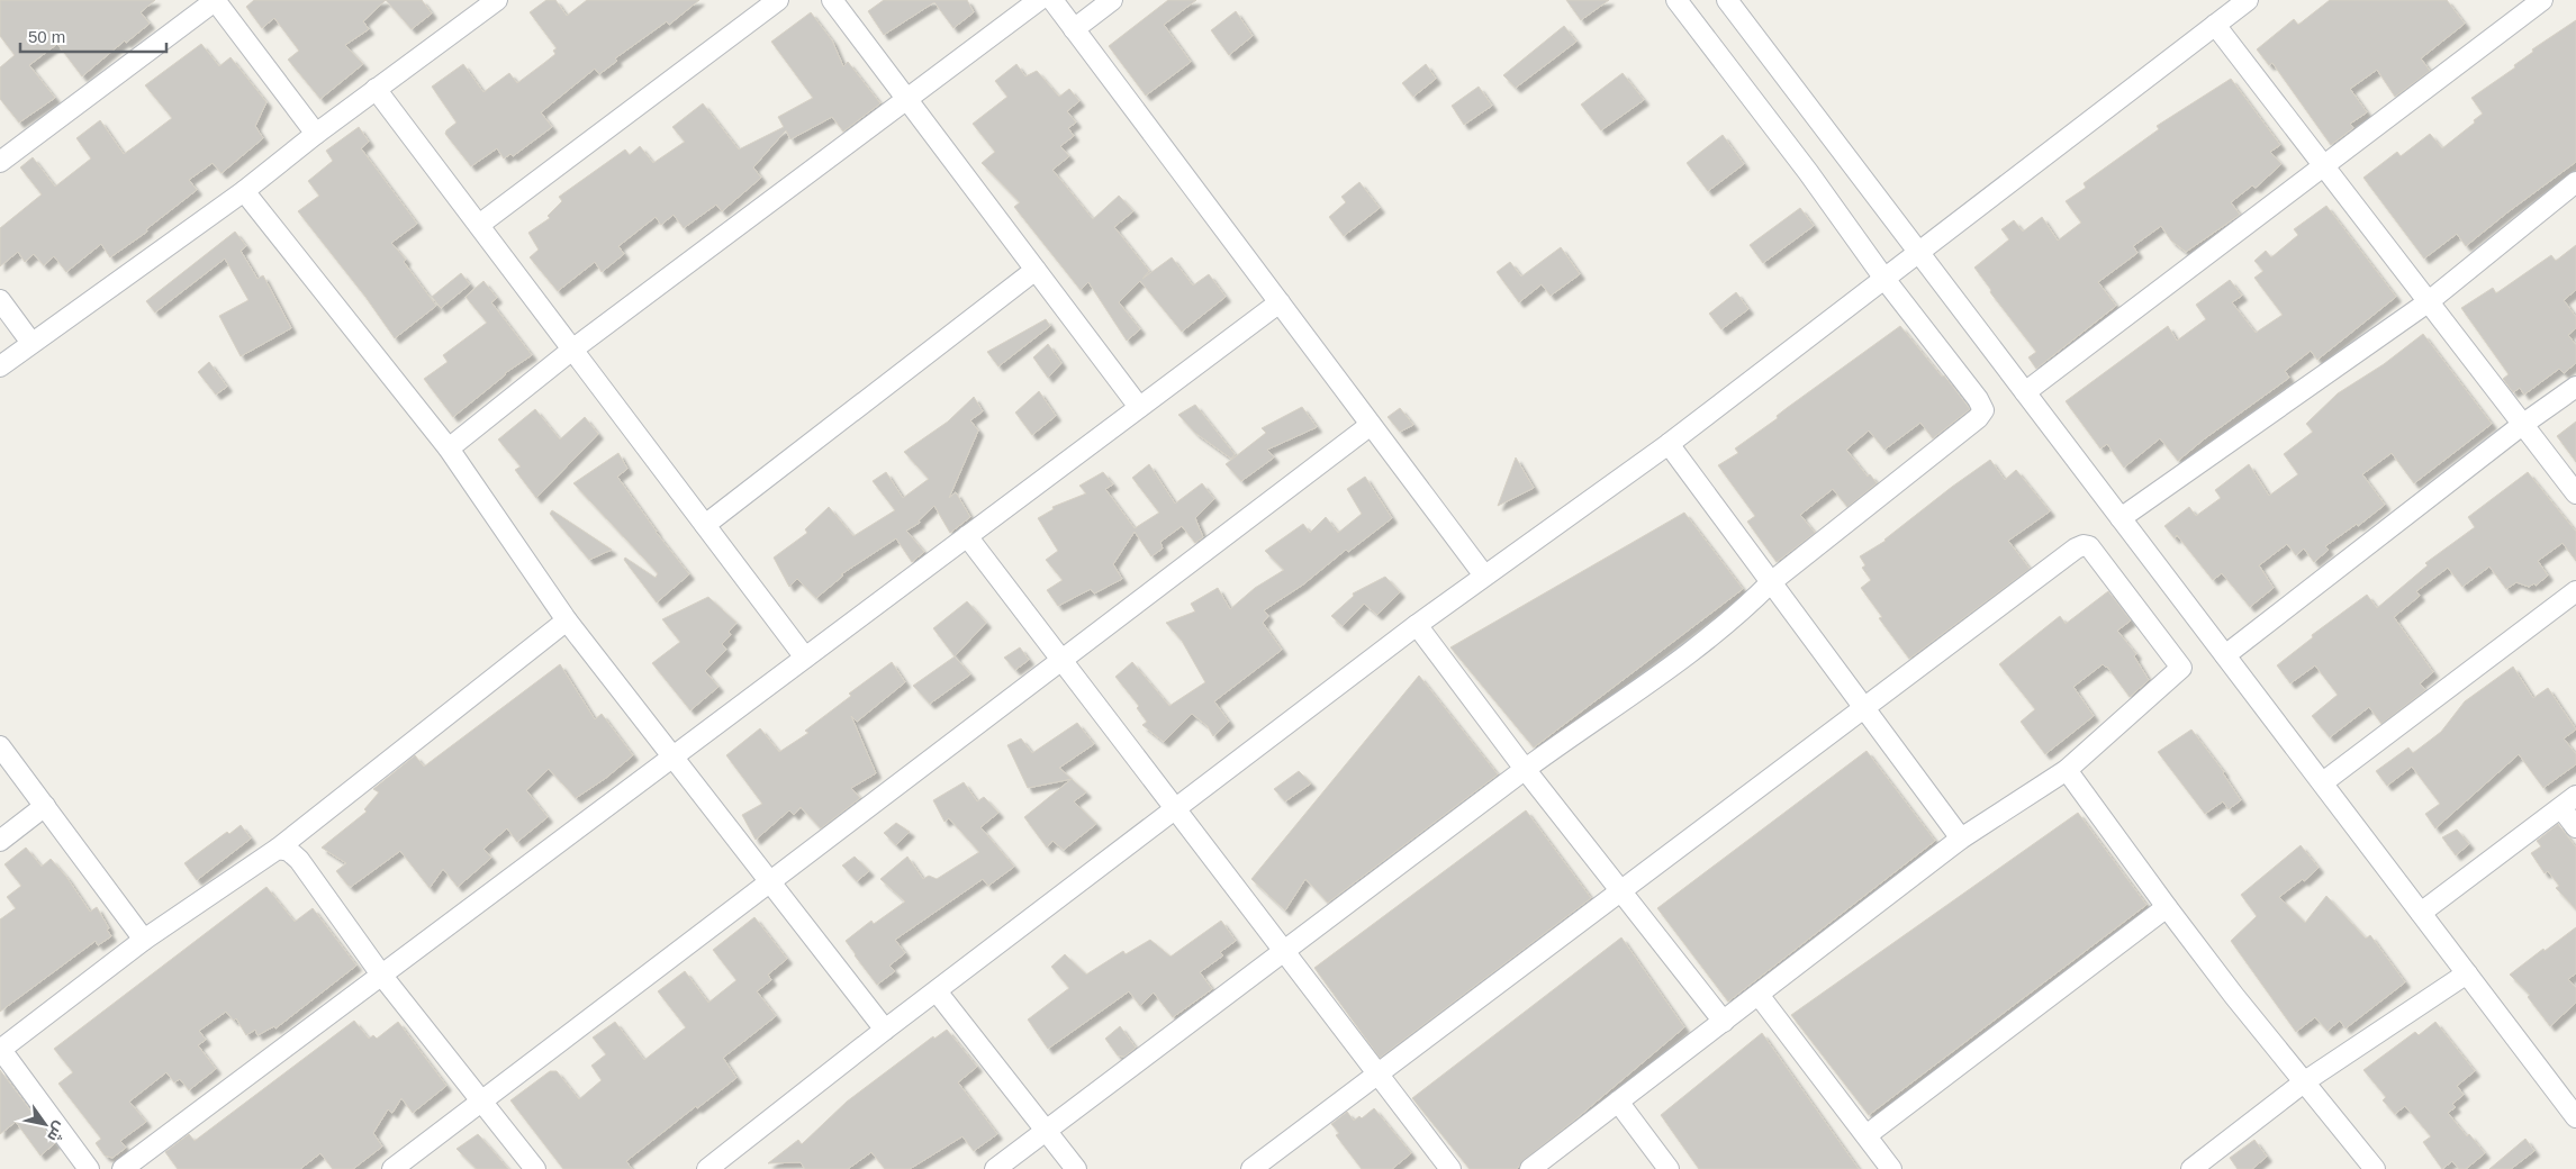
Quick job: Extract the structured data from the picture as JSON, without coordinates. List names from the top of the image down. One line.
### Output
{"scale_bar":"50 m","north":"bottom right"}
